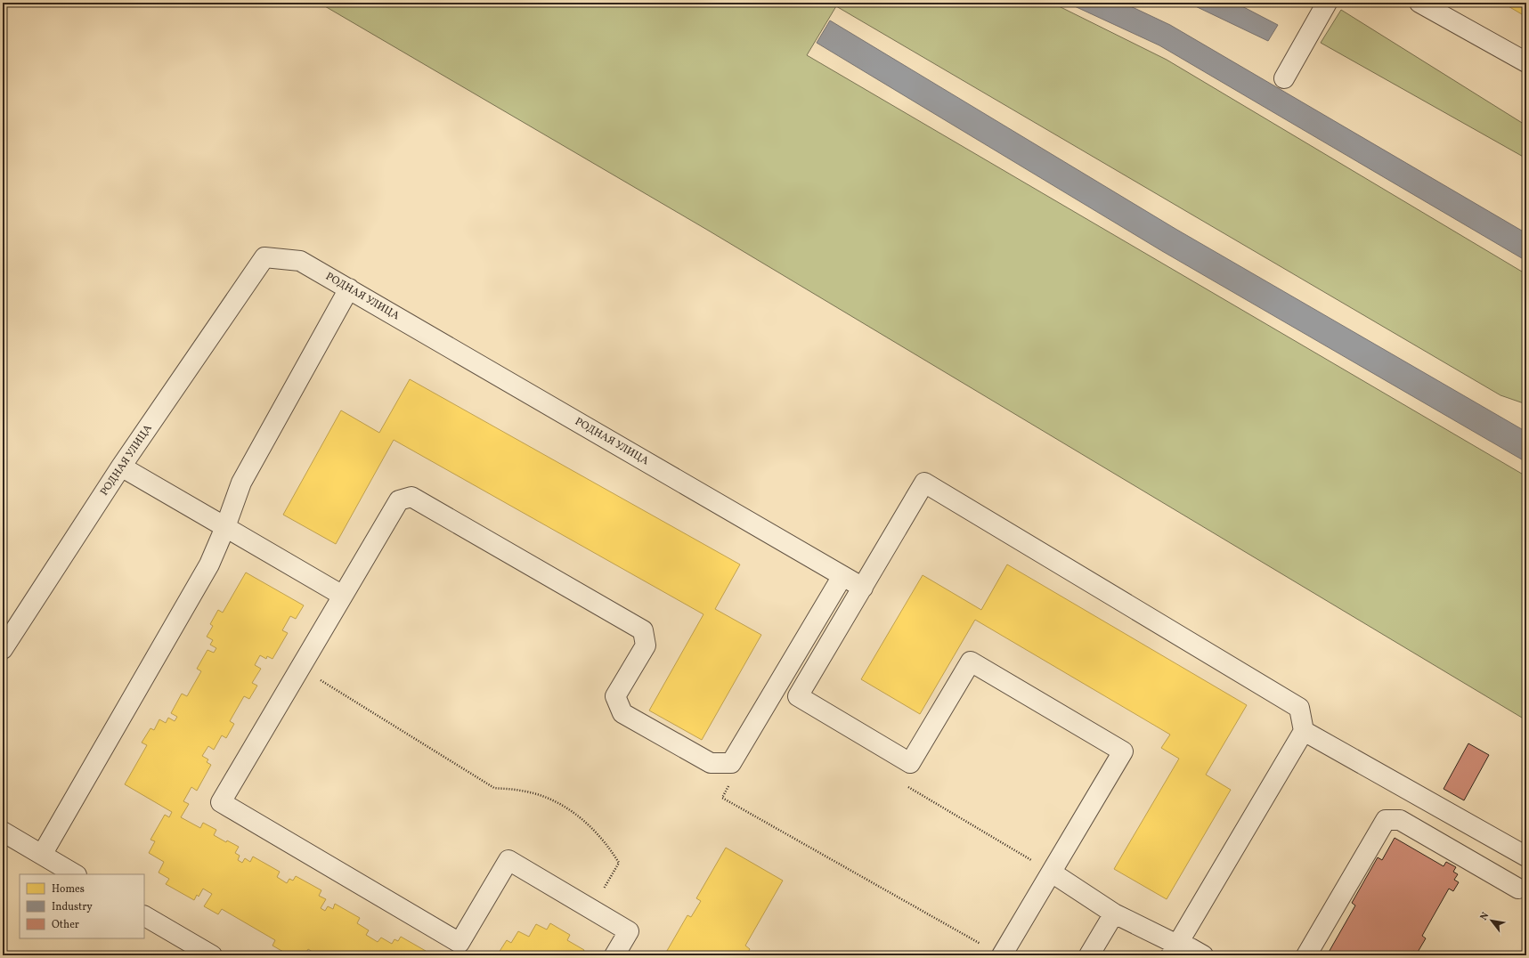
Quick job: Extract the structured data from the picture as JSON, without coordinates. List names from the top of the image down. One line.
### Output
{"streets":{"street":["РОДНАЯ УЛИЦА"]},"legend":["Homes","Industry","Other"],"north":"top left"}
